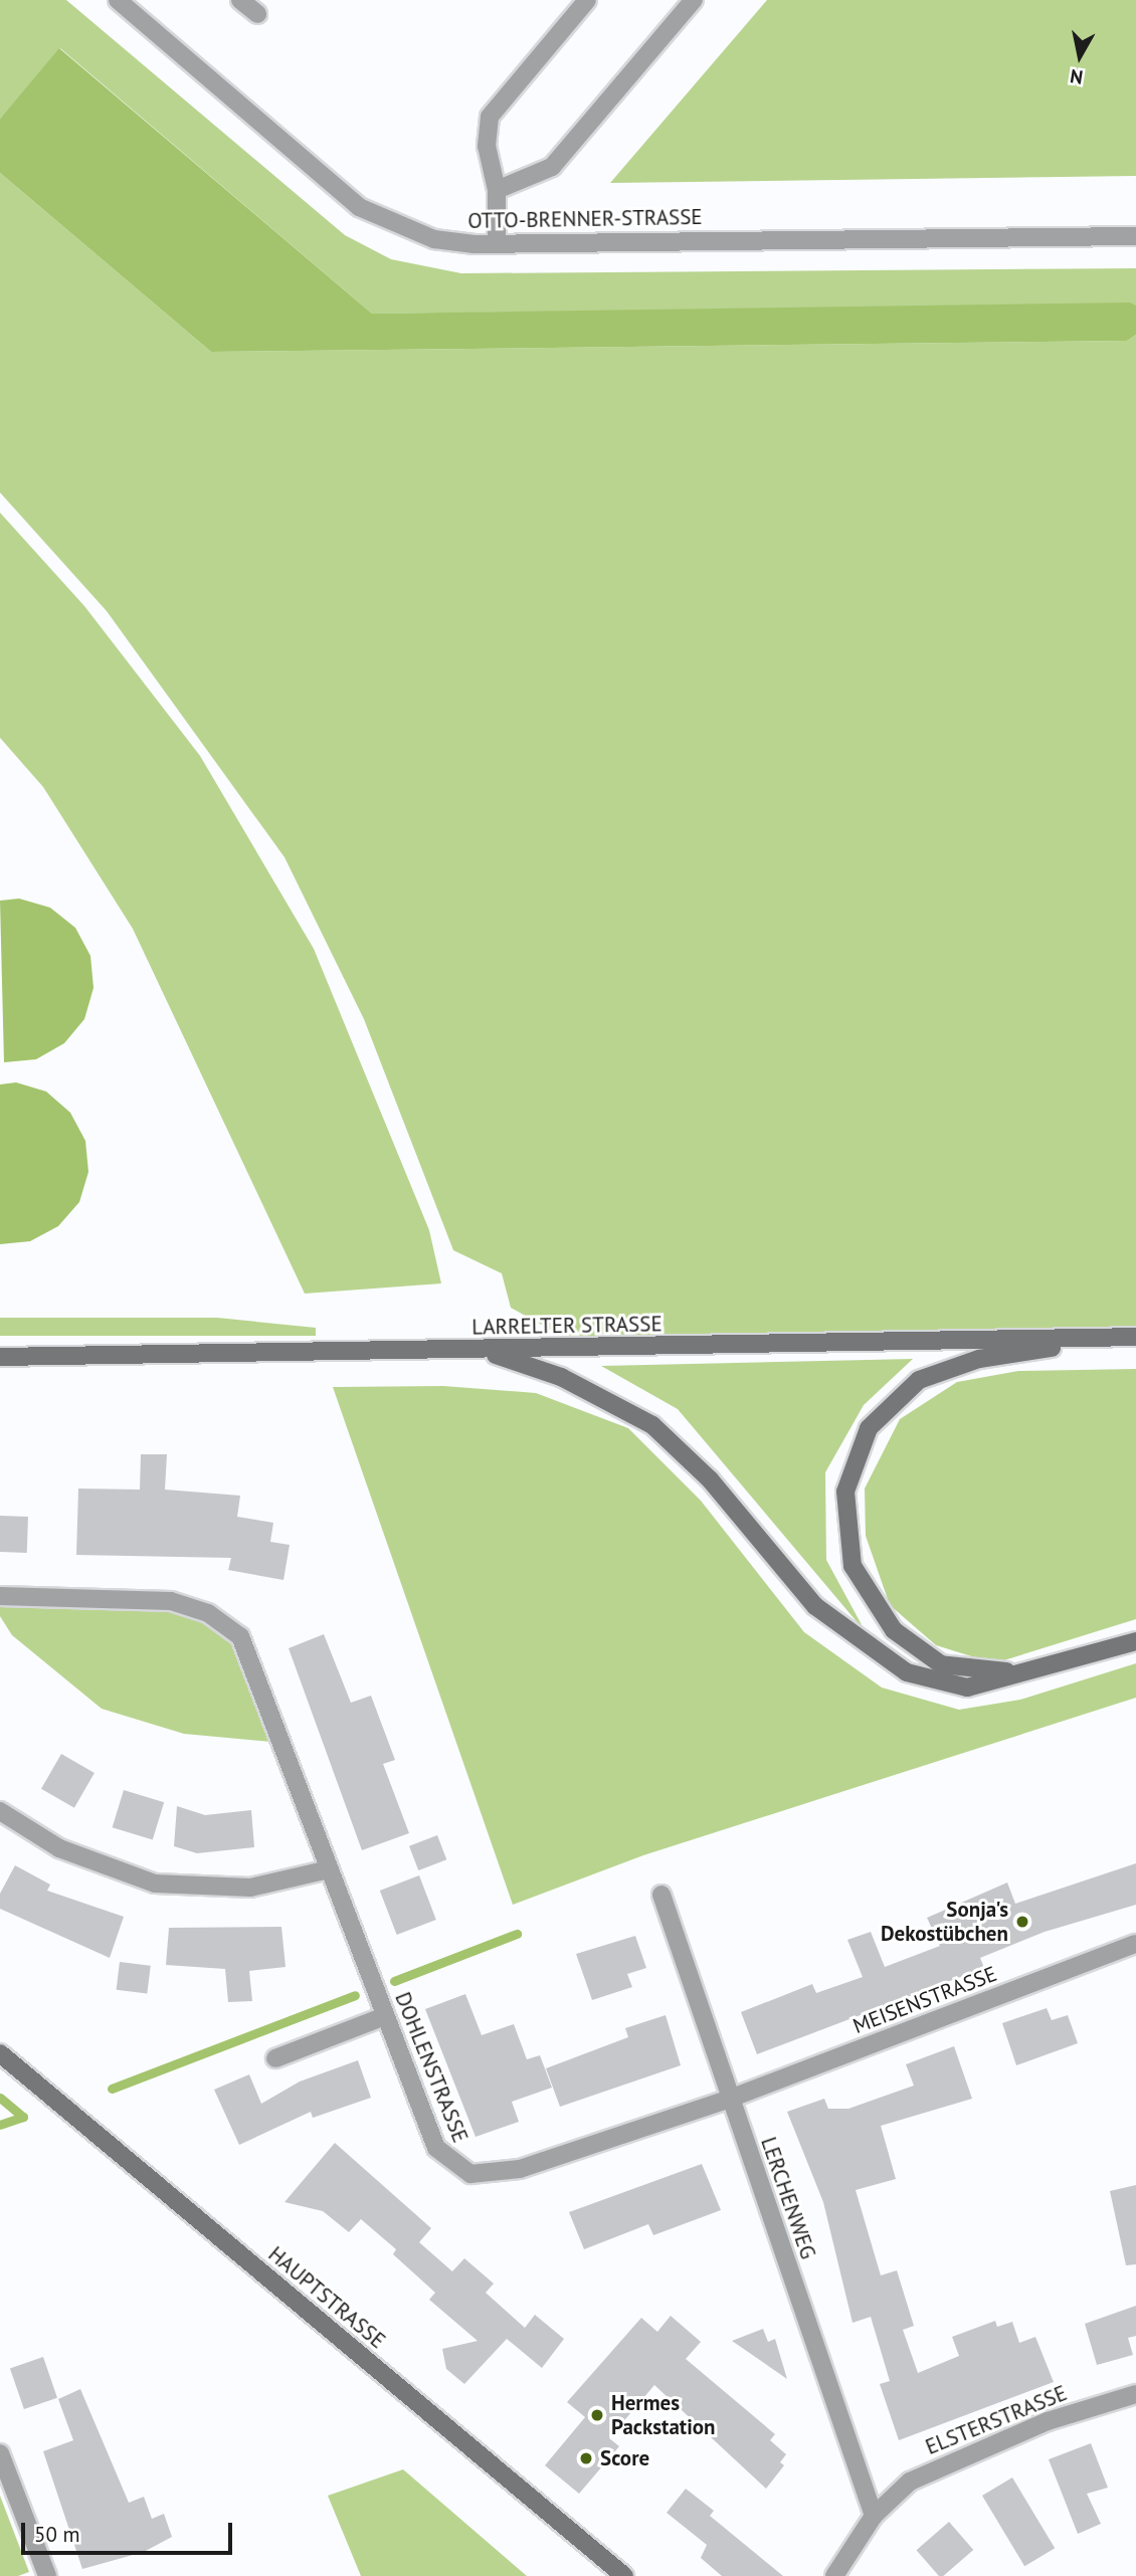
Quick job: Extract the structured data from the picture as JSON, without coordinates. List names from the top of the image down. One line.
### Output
{"streets":{"main road":["LARRELTER STRASSE","HAUPTSTRASSE"],"street":["OTTO-BRENNER-STRASSE","MEISENSTRASSE","DOHLENSTRASSE","LERCHENWEG","ELSTERSTRASSE"]},"crossings":[["MEISENSTRASSE","DOHLENSTRASSE"],["MEISENSTRASSE","LERCHENWEG"],["DOHLENSTRASSE","LERCHENWEG"],["LERCHENWEG","ELSTERSTRASSE"]],"places":["Sonja's Dekostübchen","Hermes Packstation","Score"],"scale_bar":"50 m","north":"bottom"}
